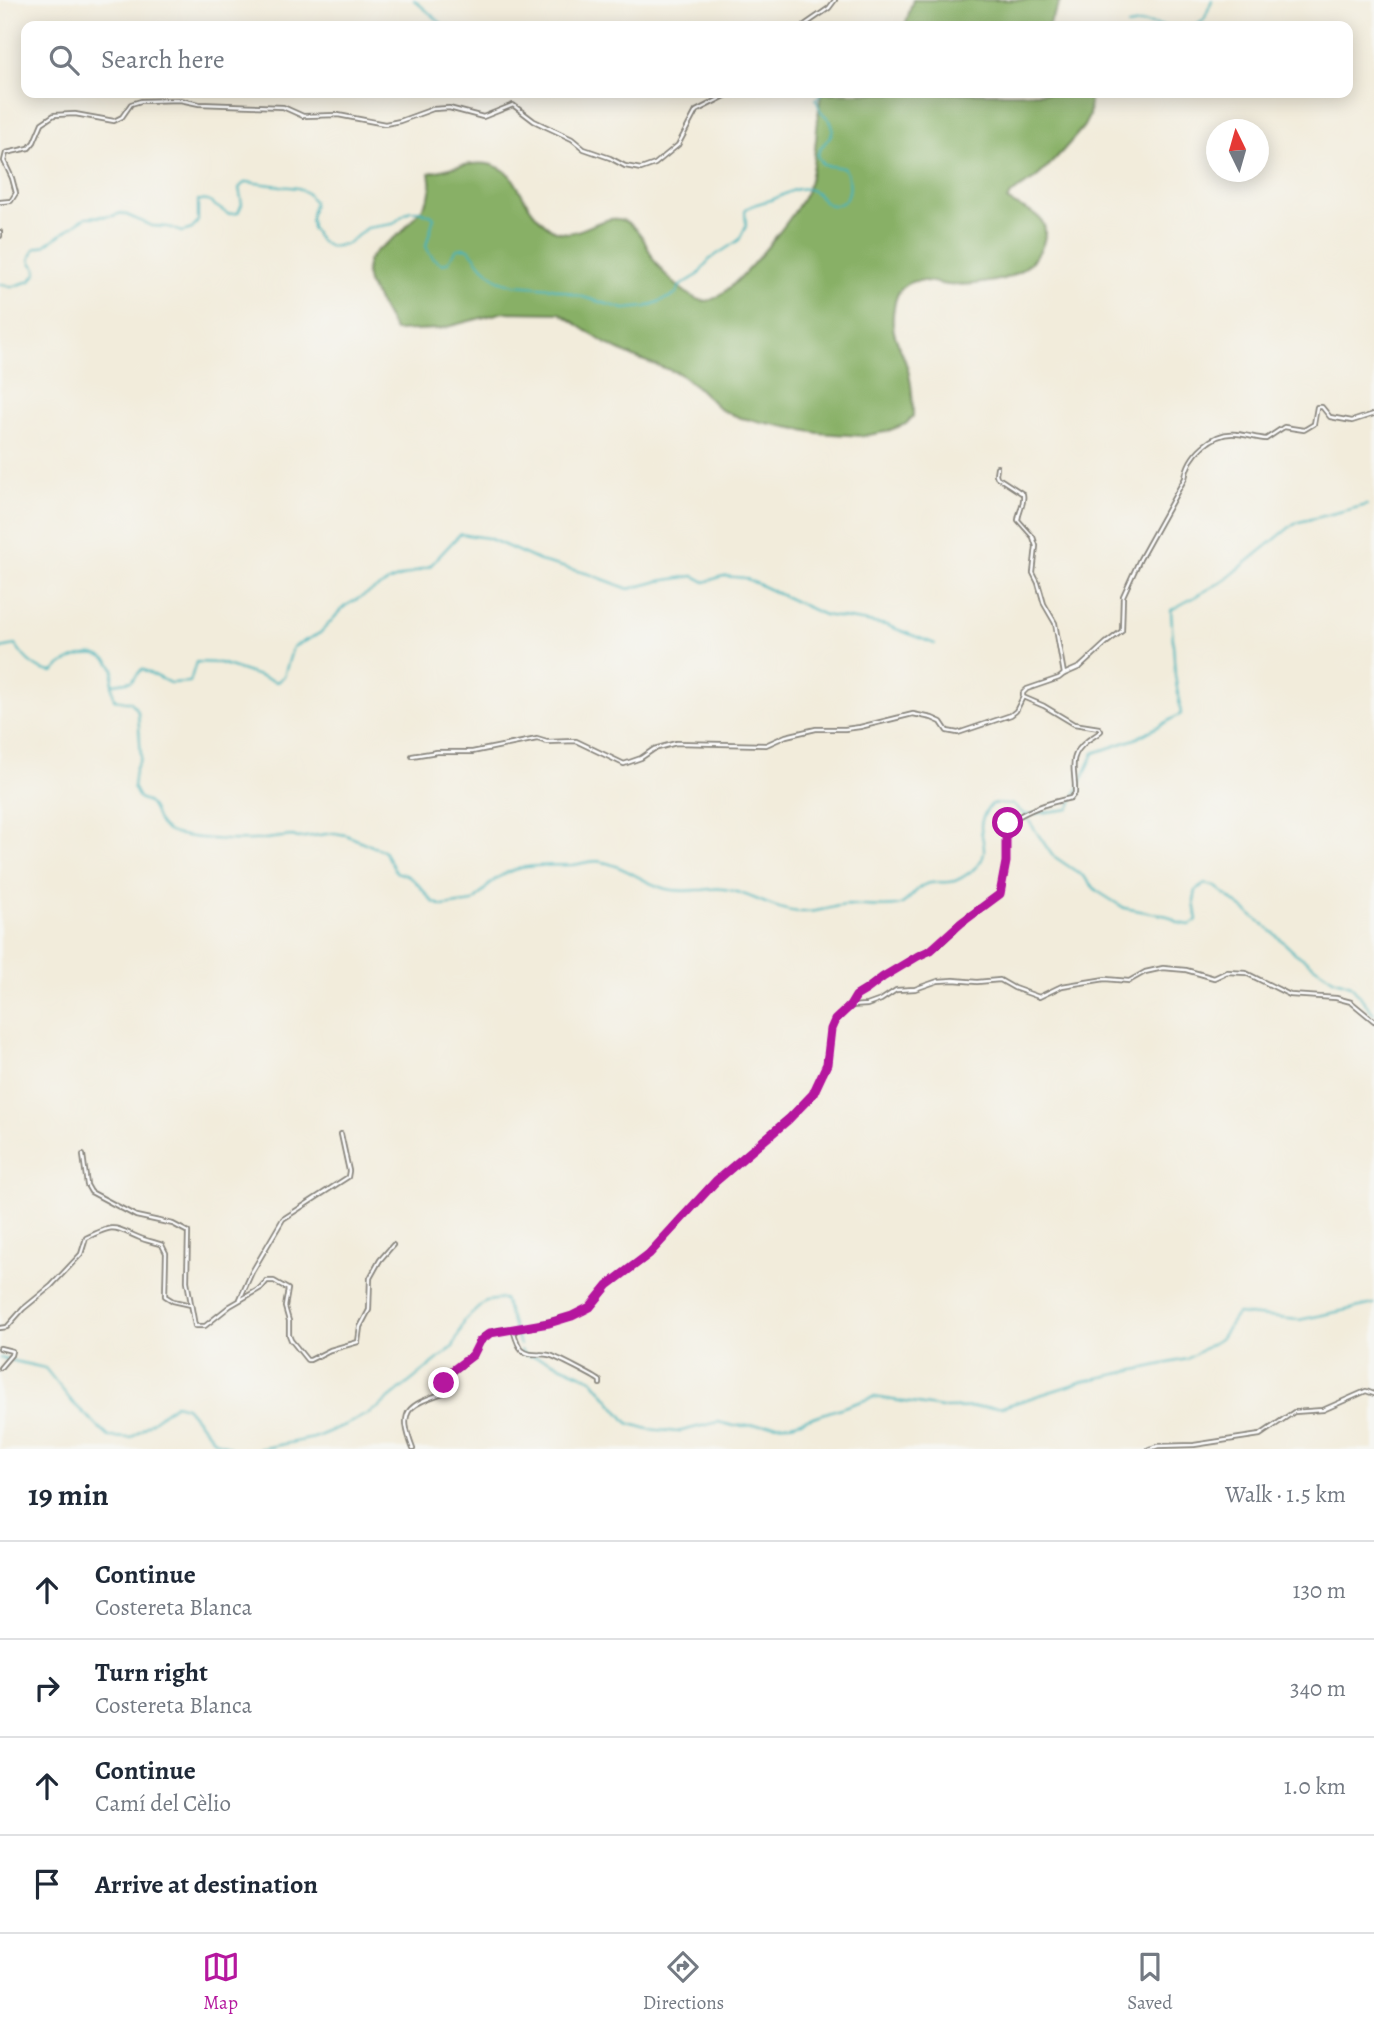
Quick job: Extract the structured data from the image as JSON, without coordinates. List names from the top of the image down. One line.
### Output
{"north":"top","page":{"search":"Search here","heading":["19 min","Walk · 1.5 km"],"list":[["Continue","Costereta Blanca","130 m"],["Turn right","Costereta Blanca","340 m"],["Continue","Camí del Cèlio","1.0 km"],"Arrive at destination"],"nav":["Map","Directions","Saved"]}}
